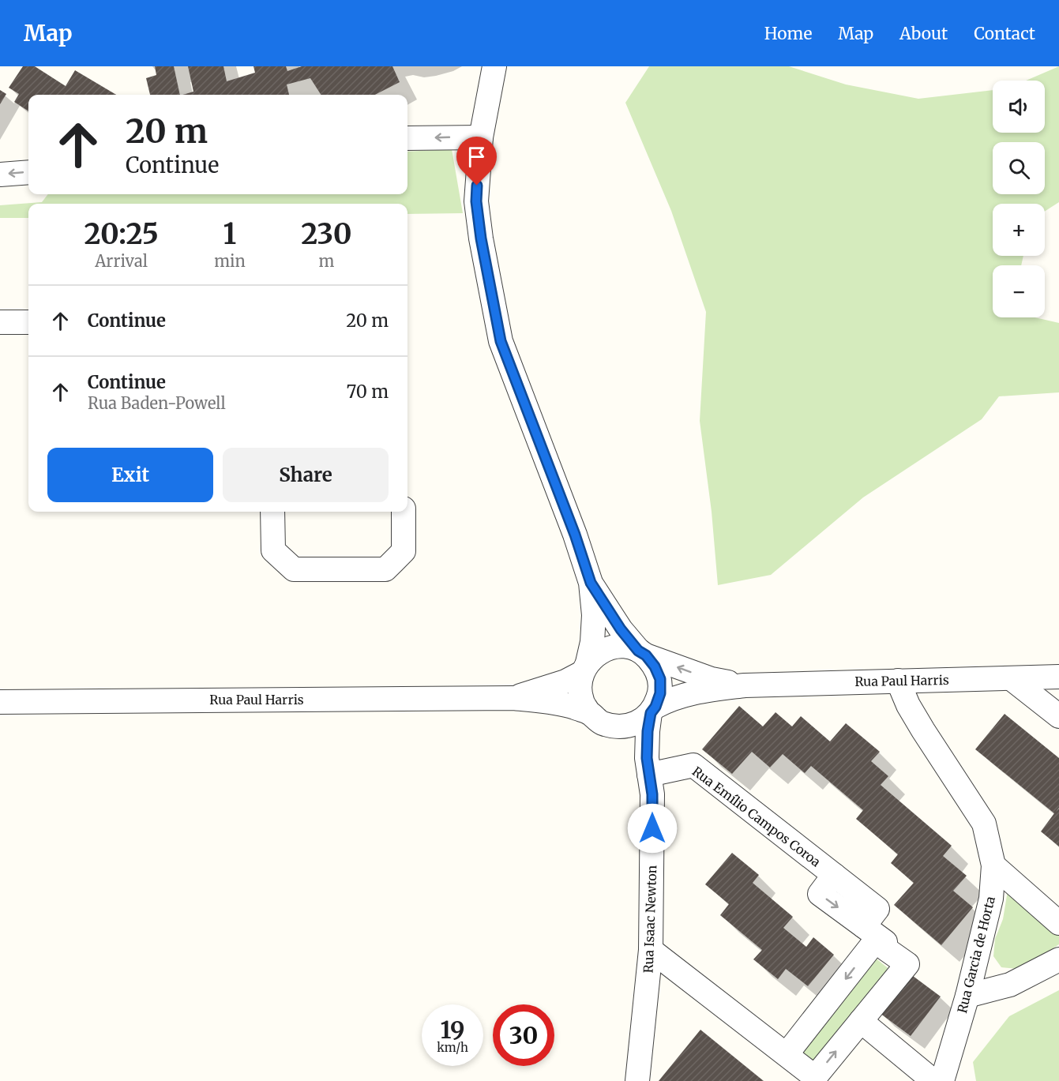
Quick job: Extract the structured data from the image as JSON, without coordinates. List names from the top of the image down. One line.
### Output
{"streets":{"street":["Rua Paul Harris","Rua Emílio Campos Coroa","Rua Isaac Newton","Rua Garcia de Horta"]},"crossings":[["Rua Paul Harris","Rua Isaac Newton"],["Rua Paul Harris","Rua Garcia de Horta"],["Rua Emílio Campos Coroa","Rua Isaac Newton"]],"page":{"header":"Map","nav":["Home","Map","About","Contact"],"map_buttons":["+","−"],"turn":["20 m","Continue"],"eta":["20:25","Arrival","1","min","230","m"],"list":[{"name":"Continue","value":"20 m"},{"name":"Continue","note":"Rua Baden-Powell","value":"70 m"}],"buttons":["Exit","Share"],"speed":"19 km/h","limit":"30"}}
